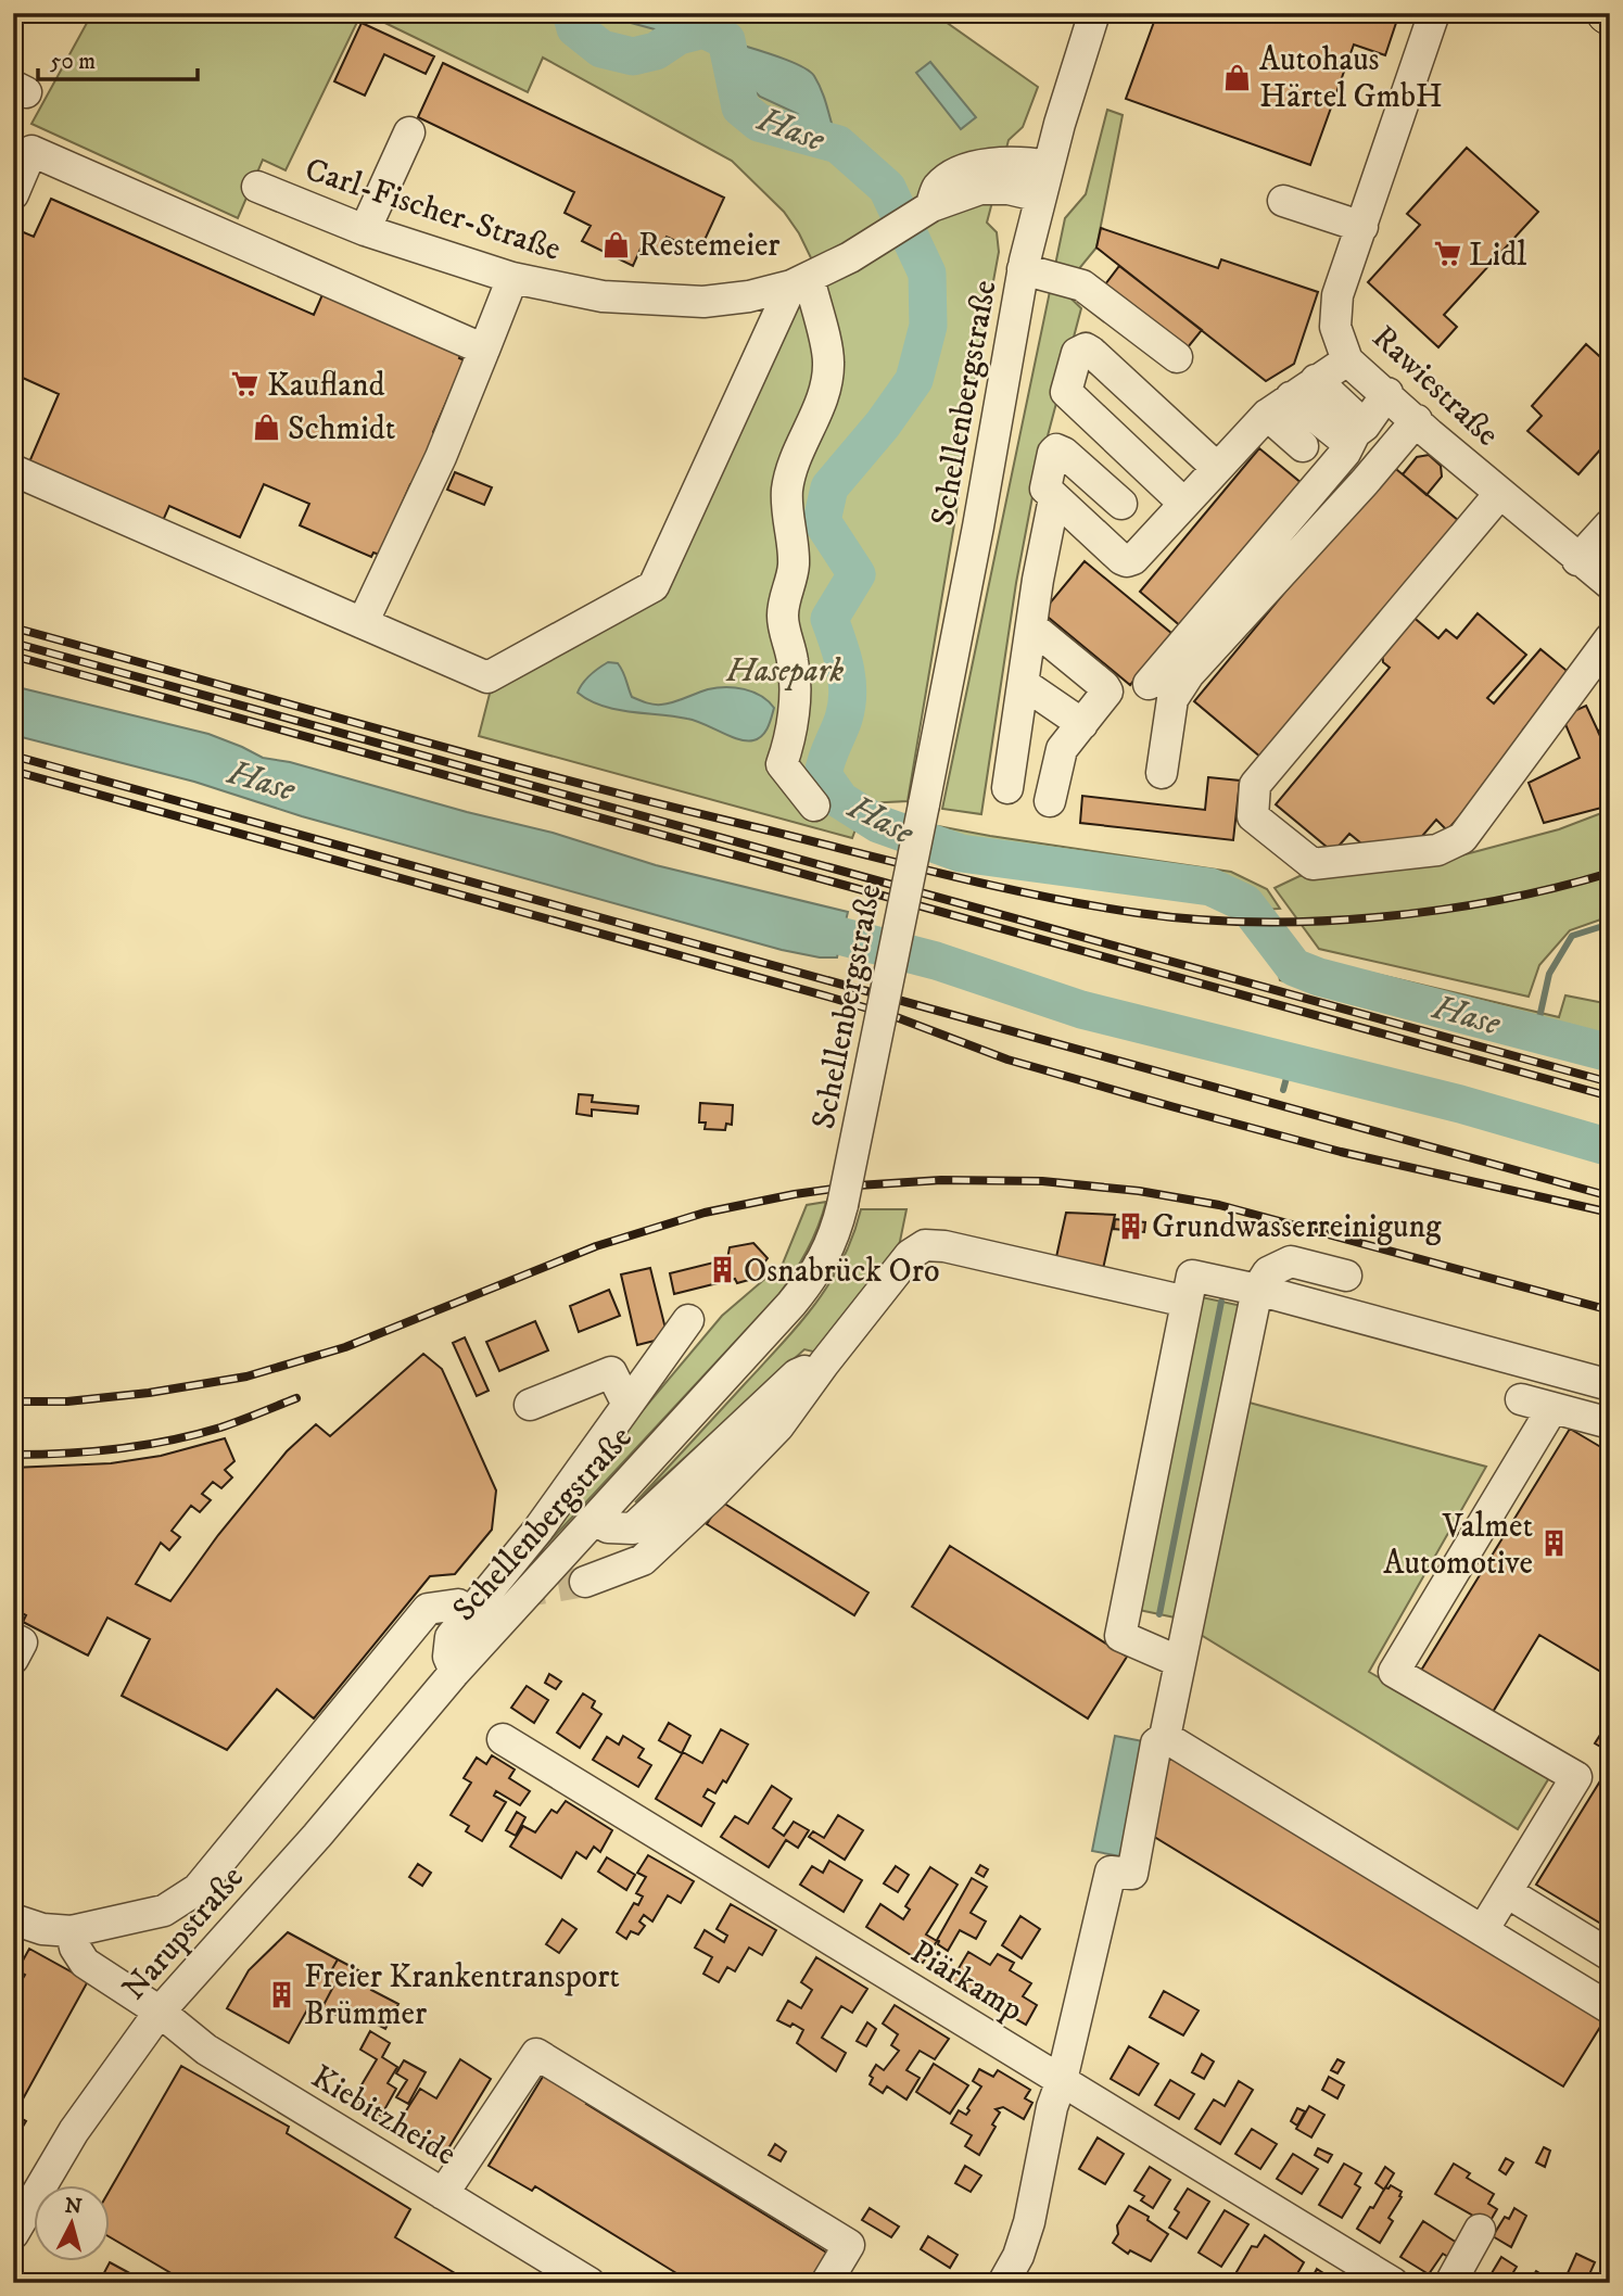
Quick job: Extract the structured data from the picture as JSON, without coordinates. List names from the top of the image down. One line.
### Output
{"streets":{"street":["Carl-Fischer-Straße","Rawiestraße","Schellenbergstraße","Narupstraße","Piärkamp","Kiebitzheide"]},"crossings":[["Carl-Fischer-Straße","Schellenbergstraße"],["Schellenbergstraße","Narupstraße"],["Narupstraße","Kiebitzheide"]],"water":["Hase"],"parks":["Hasepark"],"places":{"shop":["Autohaus Härtel GmbH","Restemeier","Schmidt"],"supermarket":["Lidl","Kaufland"],"building":["Grundwasserreinigung","Osnabrück Oro","Valmet Automotive","Freier Krankentransport Brümmer"]},"scale_bar":"50 m","north":"top"}
